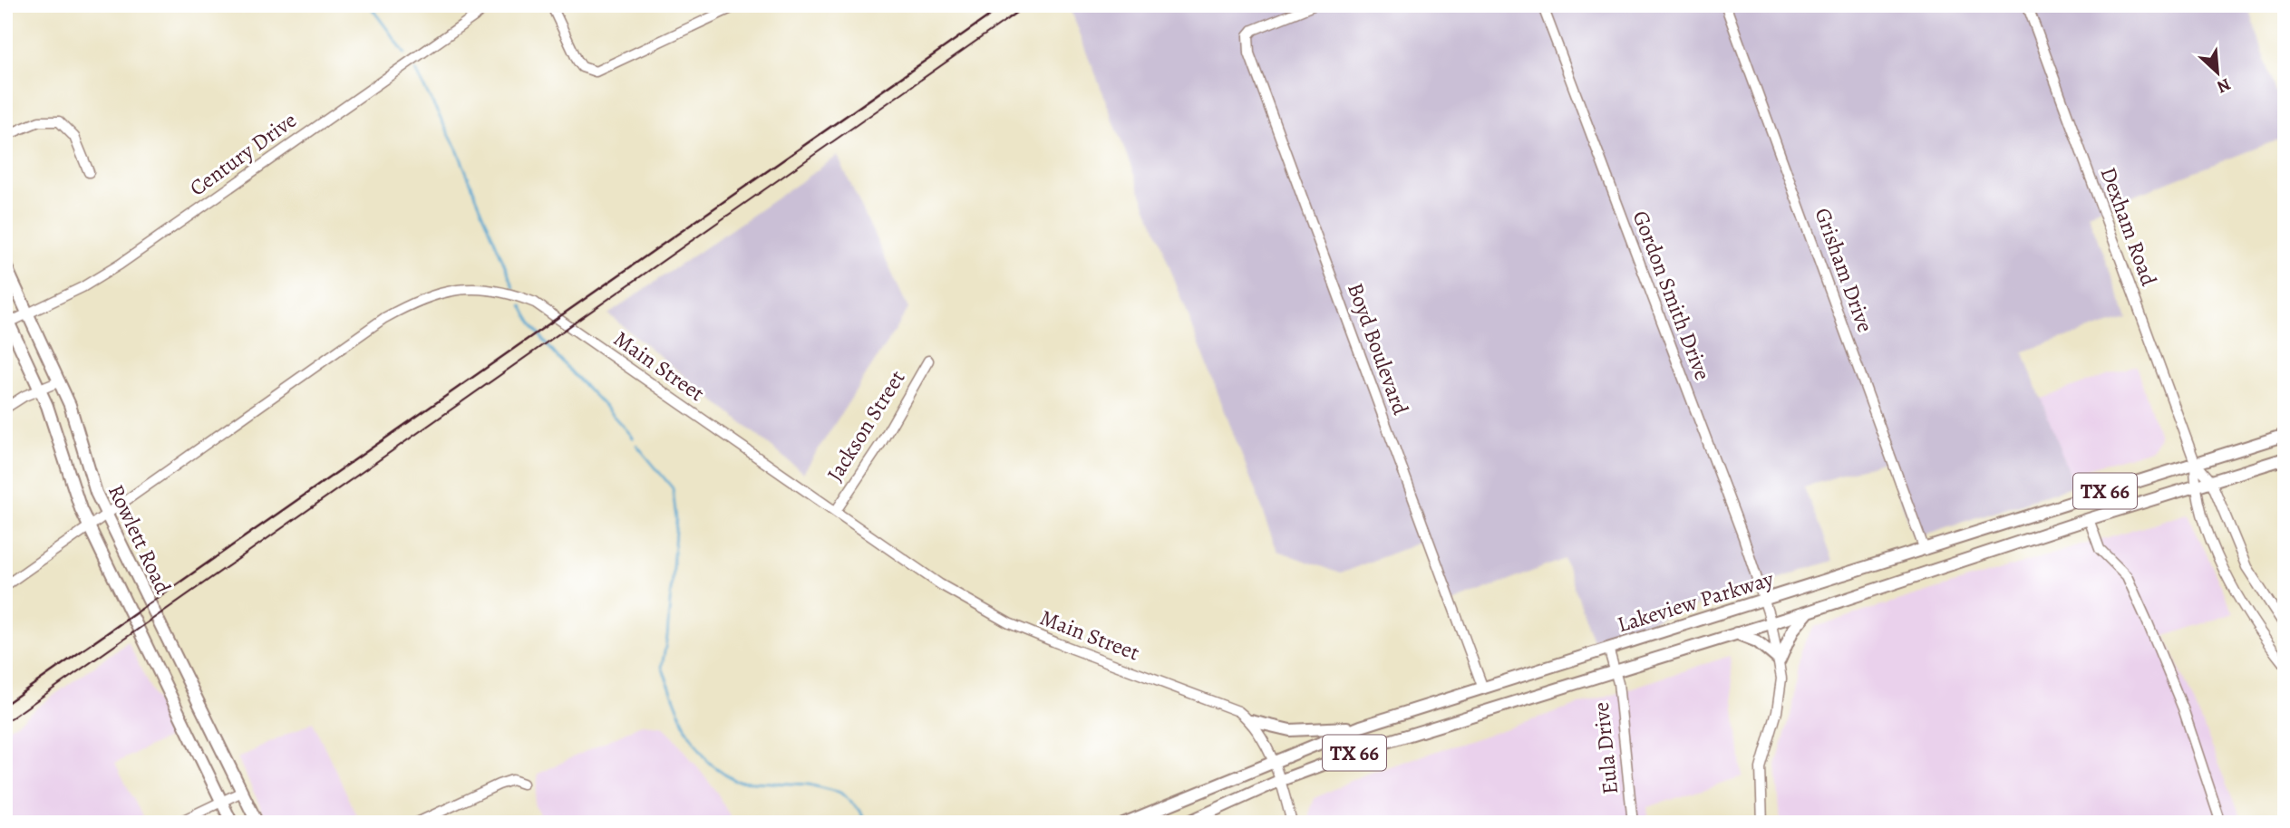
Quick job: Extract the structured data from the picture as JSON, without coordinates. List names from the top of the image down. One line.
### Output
{"streets":{"main road":["TX 66","Rowlett Road","Lakeview Parkway"],"street":["Century Drive","Dexham Road","Grisham Drive","Gordon Smith Drive","Boyd Boulevard","Main Street","Jackson Street","Eula Drive"]},"crossings":[["Century Drive","Rowlett Road"],["Dexham Road","Lakeview Parkway"],["Grisham Drive","Lakeview Parkway"],["Gordon Smith Drive","Lakeview Parkway"],["Boyd Boulevard","Lakeview Parkway"],["Main Street","Jackson Street"],["Main Street","Rowlett Road"],["Lakeview Parkway","Eula Drive"]],"north":"bottom right"}
